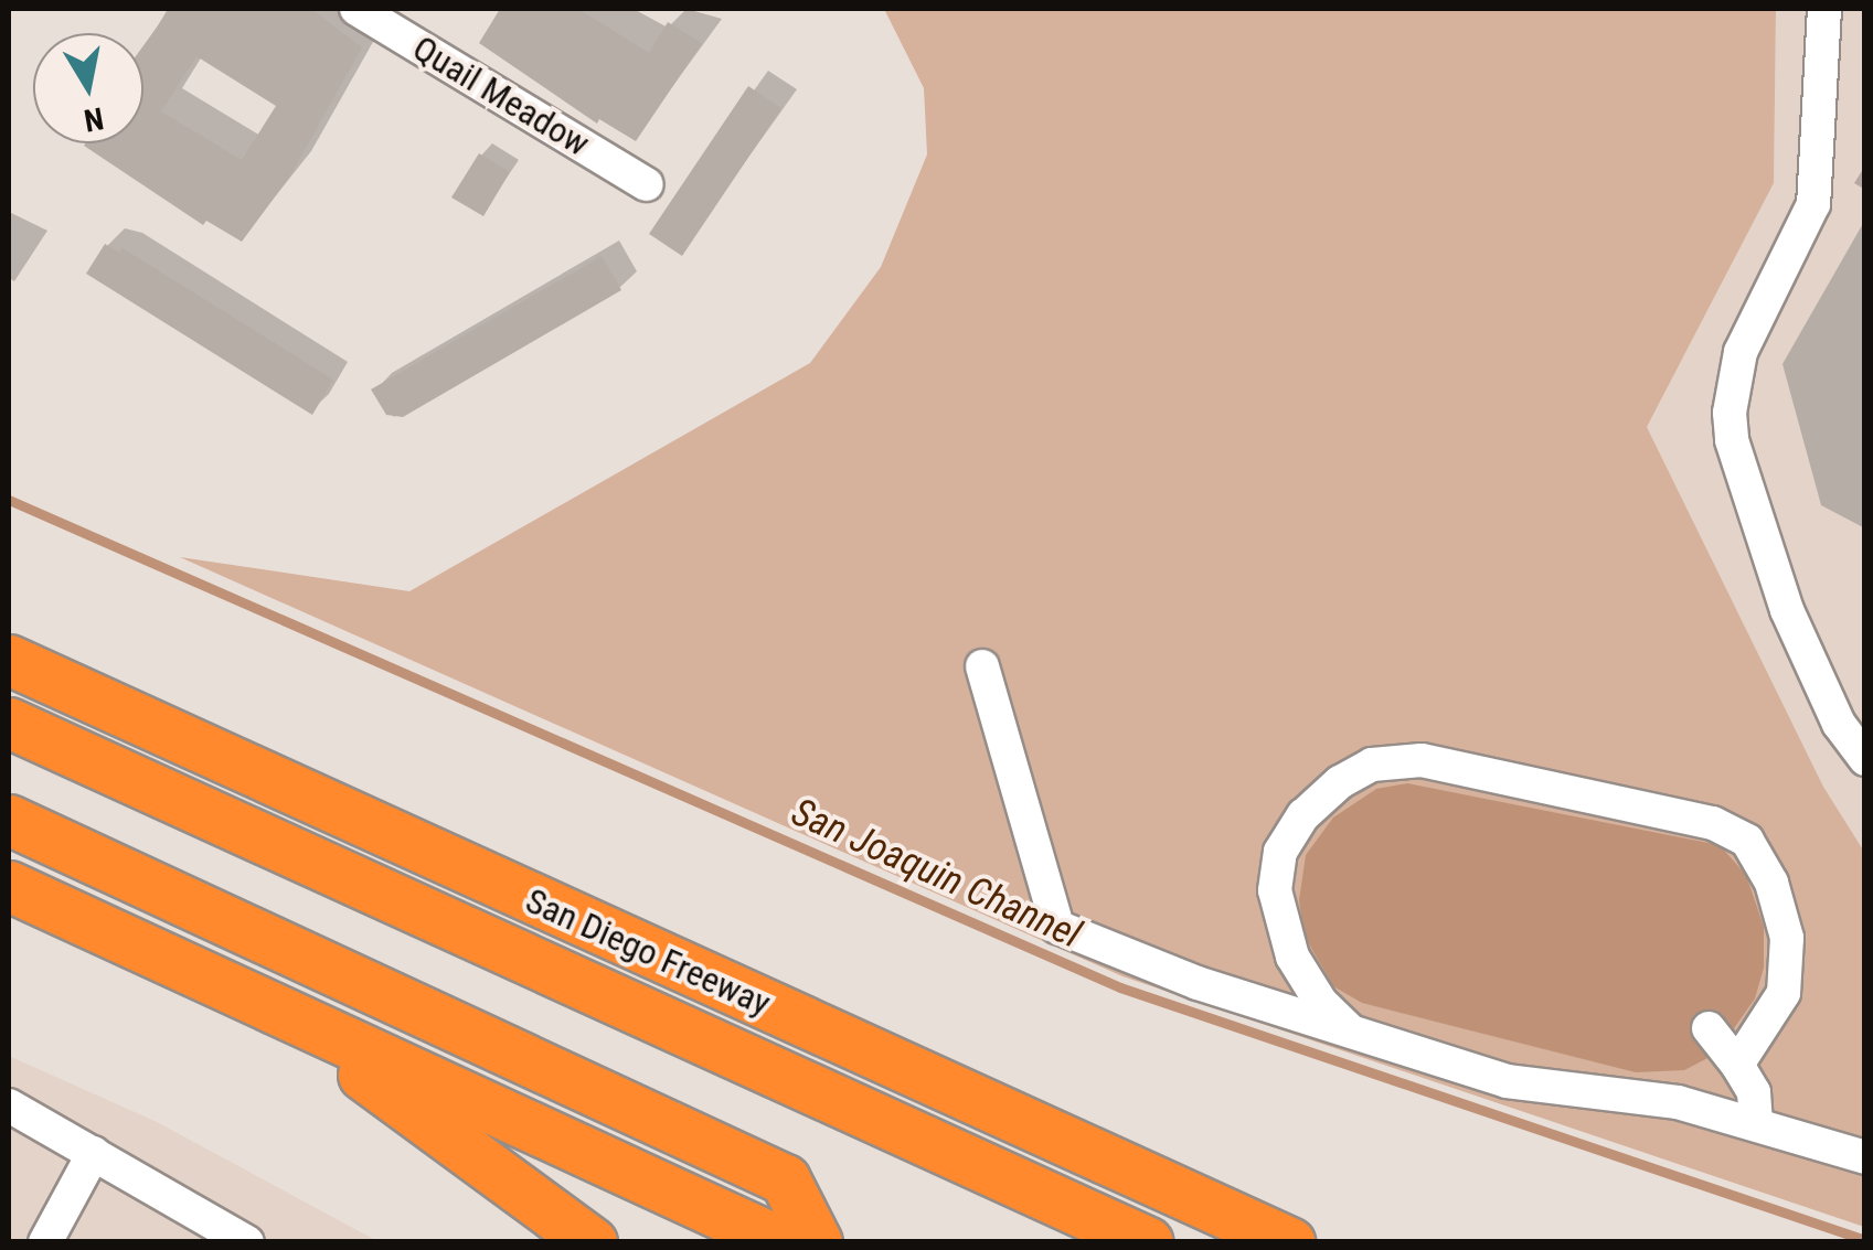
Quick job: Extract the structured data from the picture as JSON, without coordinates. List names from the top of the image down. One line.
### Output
{"streets":{"highway":["San Diego Freeway"],"street":["Quail Meadow"]},"water":["San Joaquin Channel"],"north":"bottom"}
